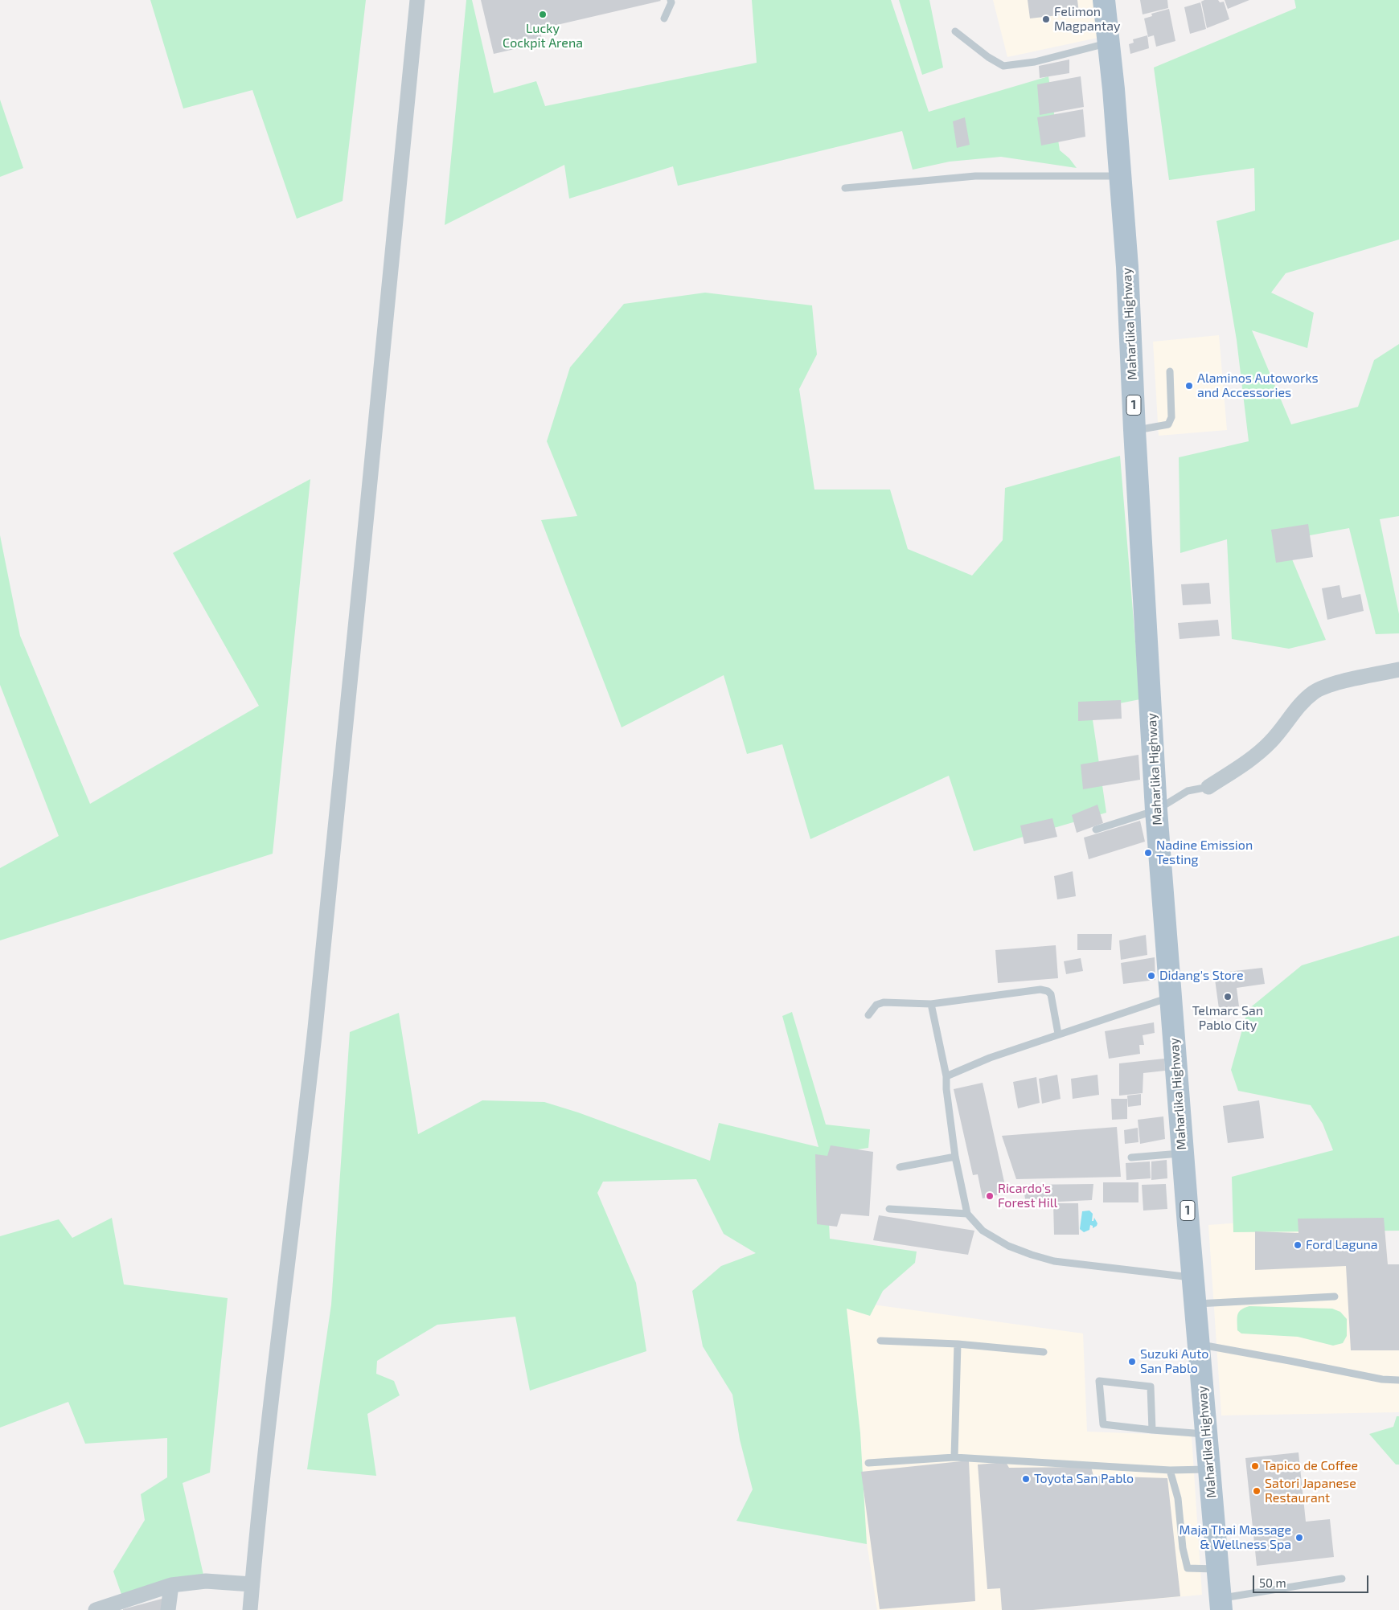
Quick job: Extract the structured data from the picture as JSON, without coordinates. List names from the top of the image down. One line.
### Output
{"streets":{"main road":["Maharlika Highway","1"]},"places":["Lucky Cockpit Arena","Felimon Magpantay","Alaminos Autoworks and Accessories","Nadine Emission Testing","Didang's Store","Telmarc San Pablo City","Ricardo's Forest Hill","Ford Laguna","Suzuki Auto San Pablo","Tapico de Coffee","Toyota San Pablo","Satori Japanese Restaurant","Maja Thai Massage & Wellness Spa"],"scale_bar":"50 m"}
